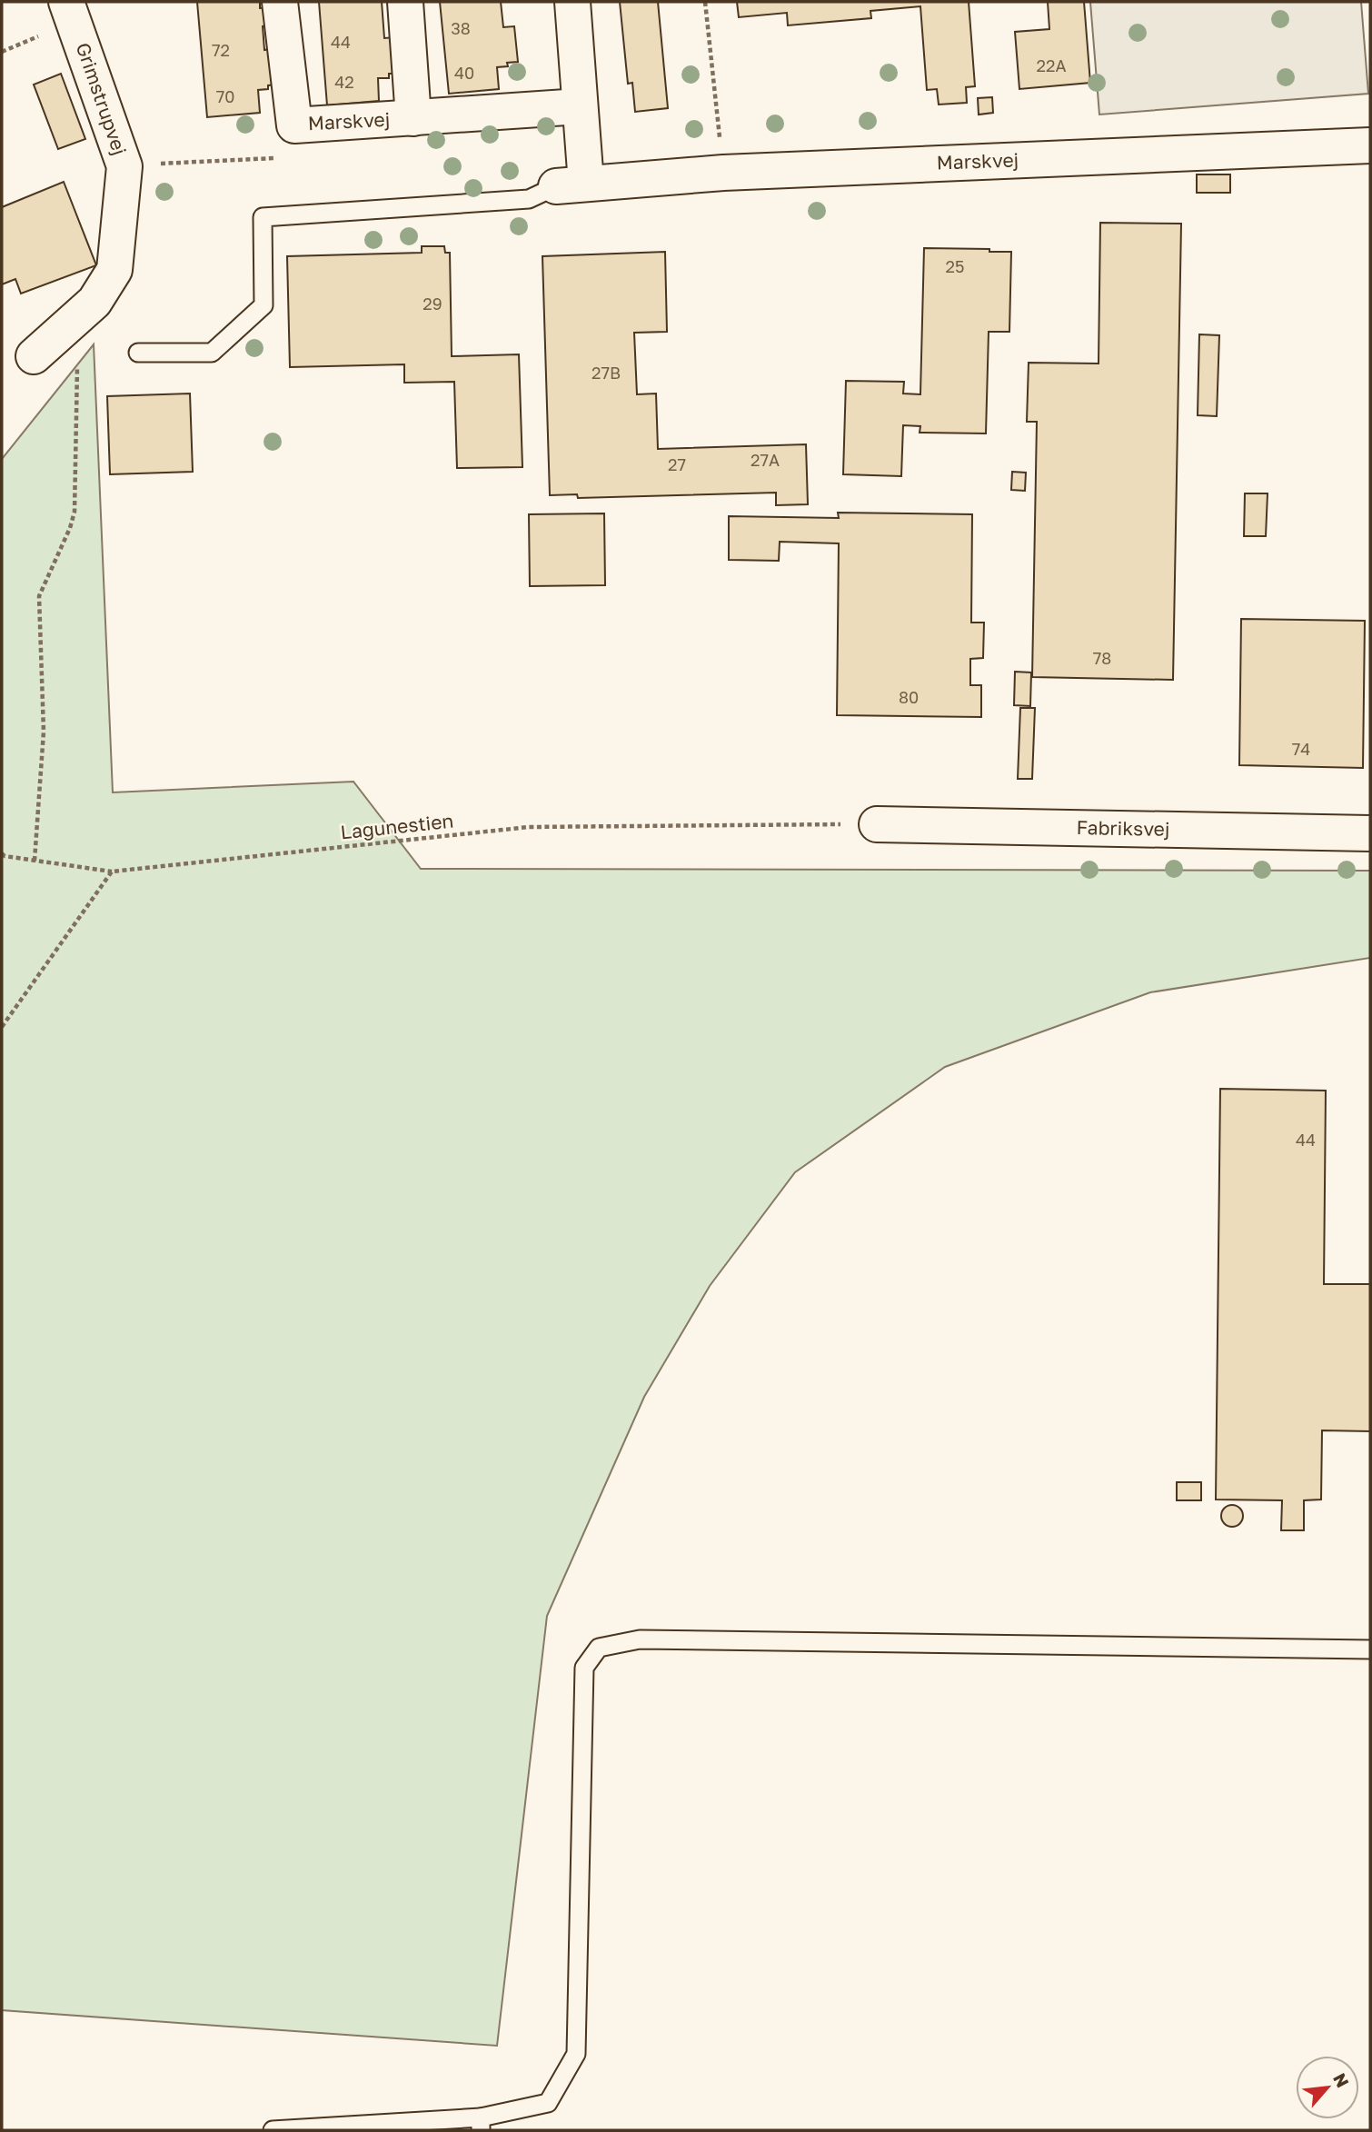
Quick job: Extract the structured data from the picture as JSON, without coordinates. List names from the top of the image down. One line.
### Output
{"streets":{"street":["Grimstrupvej","Marskvej","Fabriksvej"],"path":["Lagunestien"]},"crossings":[["Lagunestien","Fabriksvej"]],"house_numbers":["38","44","72","22A","40","42","70","25","29","27B","27A","27","78","80","74","44"],"north":"top right"}
